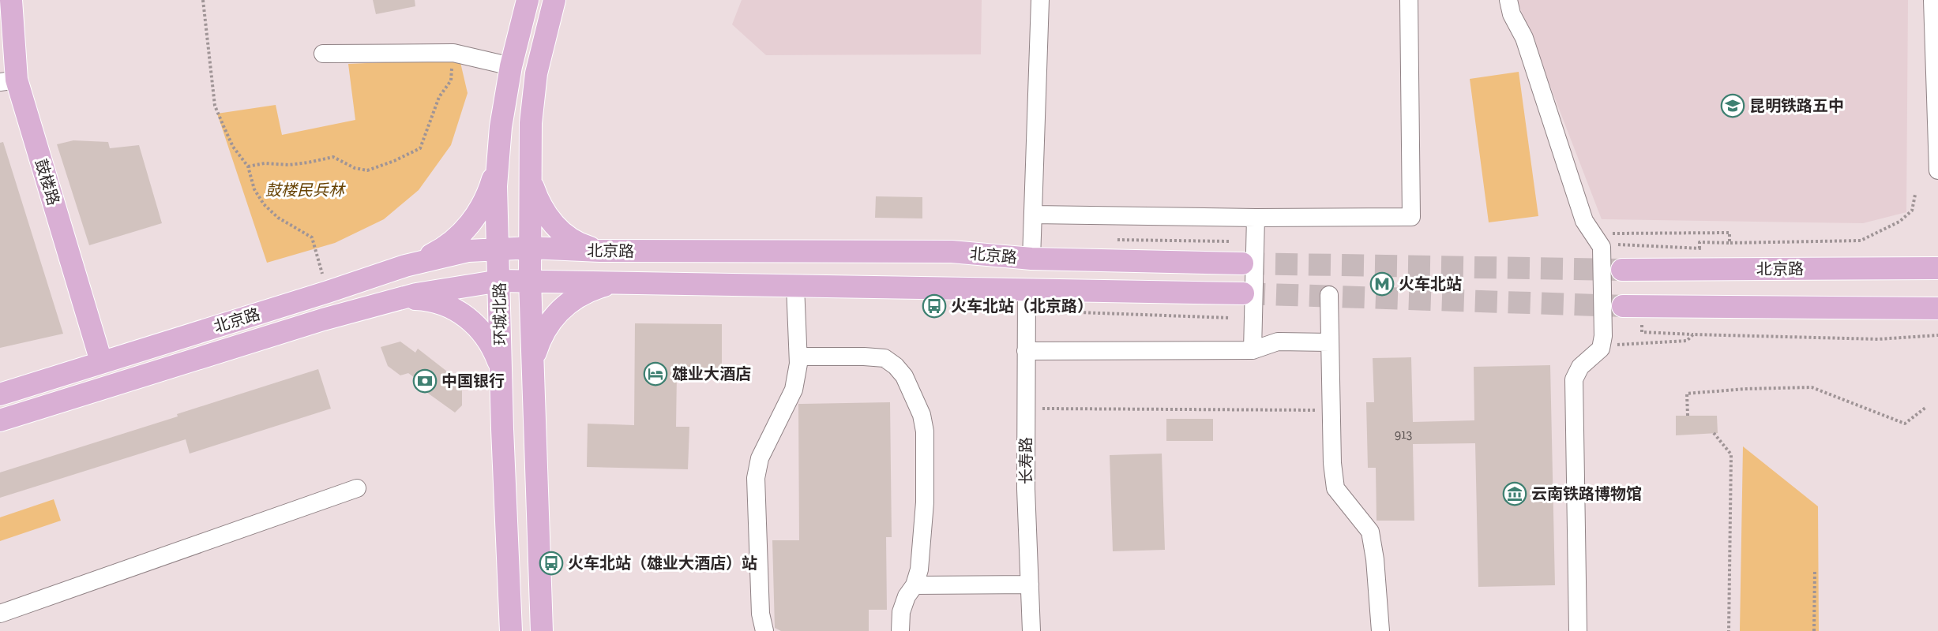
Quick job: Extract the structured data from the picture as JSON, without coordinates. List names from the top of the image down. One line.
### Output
{"streets":{"main road":["鼓楼路","北京路","环城北路"],"street":["长寿路"]},"crossings":[["鼓楼路","北京路"],["北京路","环城北路"],["北京路","长寿路"]],"parks":["鼓楼民兵林"],"places":{"school or university":["昆明铁路五中"],"metro station":["火车北站"],"bus stop":["火车北站（北京路）","火车北站（雄业大酒店）站"],"hotel":["雄业大酒店"],"bank":["中国银行"],"museum":["云南铁路博物馆"]},"house_numbers":["913"]}
